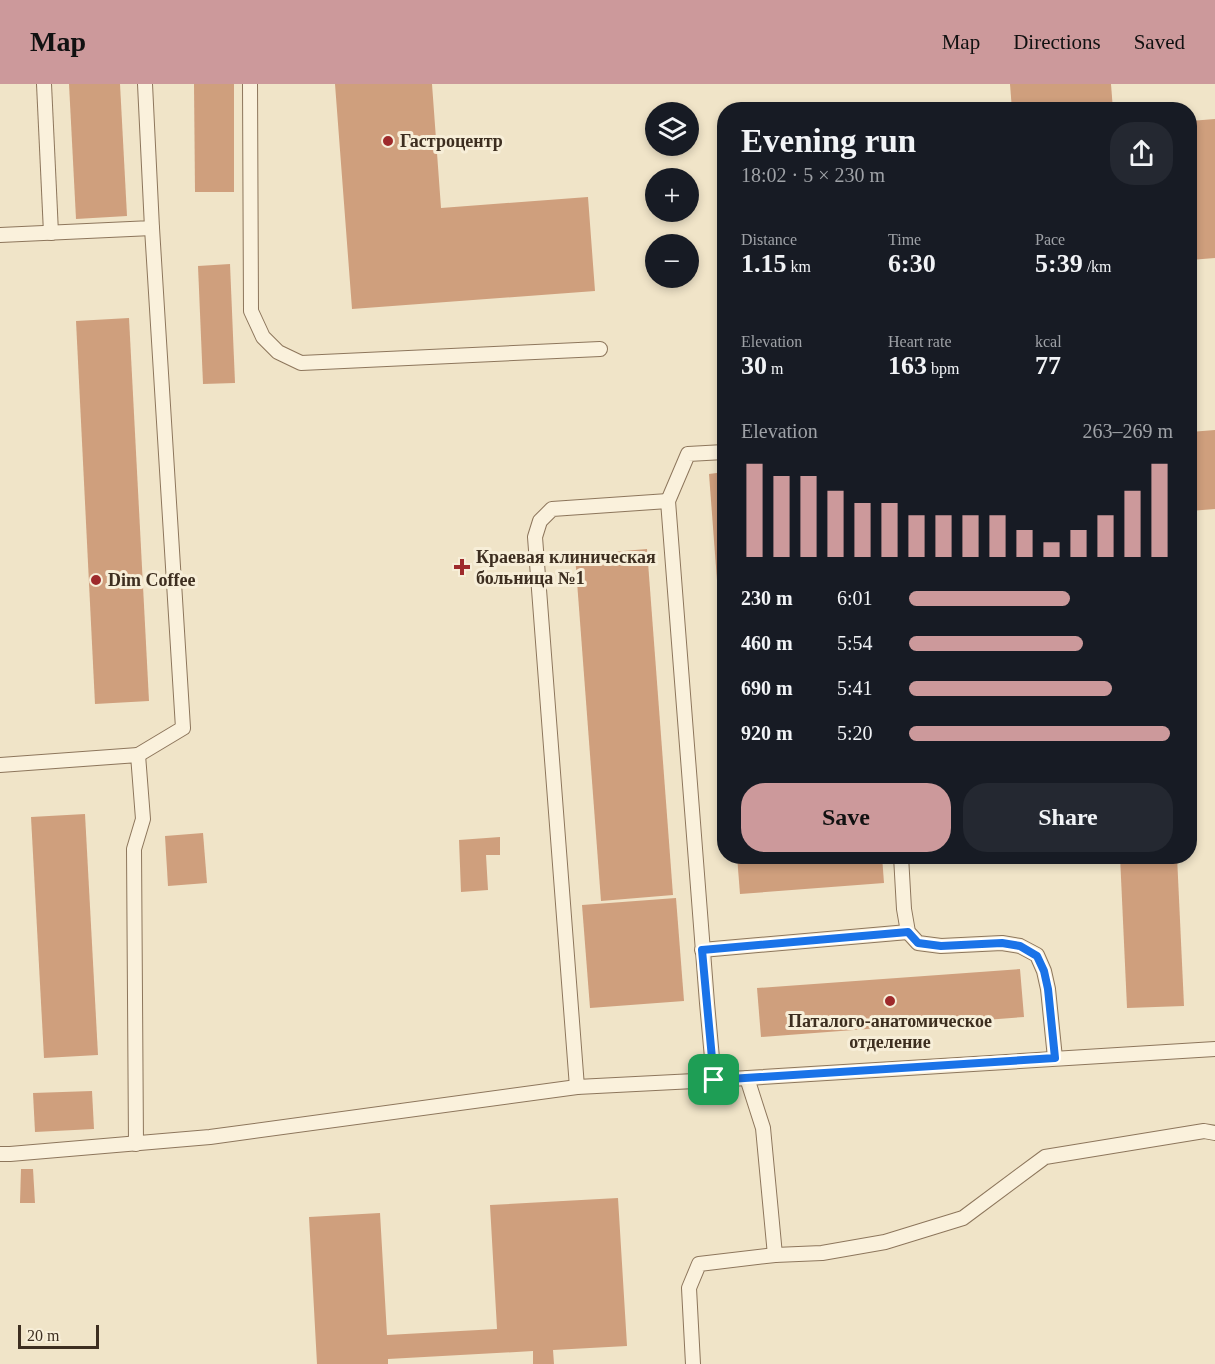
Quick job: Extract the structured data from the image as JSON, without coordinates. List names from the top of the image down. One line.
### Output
{"places":{"other":["Гастроцентр","Dim Coffee","Паталого-анатомическое отделение"],"health":["Краевая клиническая больница №1"]},"scale_bar":"20 m","page":{"header":"Map","nav":["Map","Directions","Saved"],"map_buttons":["+","−"],"heading":["Evening run","18:02 · 5 × 230 m"],"stats":[["Distance","1.15 km"],["Time","6:30"],["Pace","5:39 /km"],["Elevation","30 m"],["Heart rate","163 bpm"],["kcal","77"]],"chart":["Elevation","263–269 m"],"list":[{"name":"230 m","note":"6:01"},{"name":"460 m","note":"5:54"},{"name":"690 m","note":"5:41"},{"name":"920 m","note":"5:20"}],"buttons":["Save","Share"],"scale":"20 m"}}
